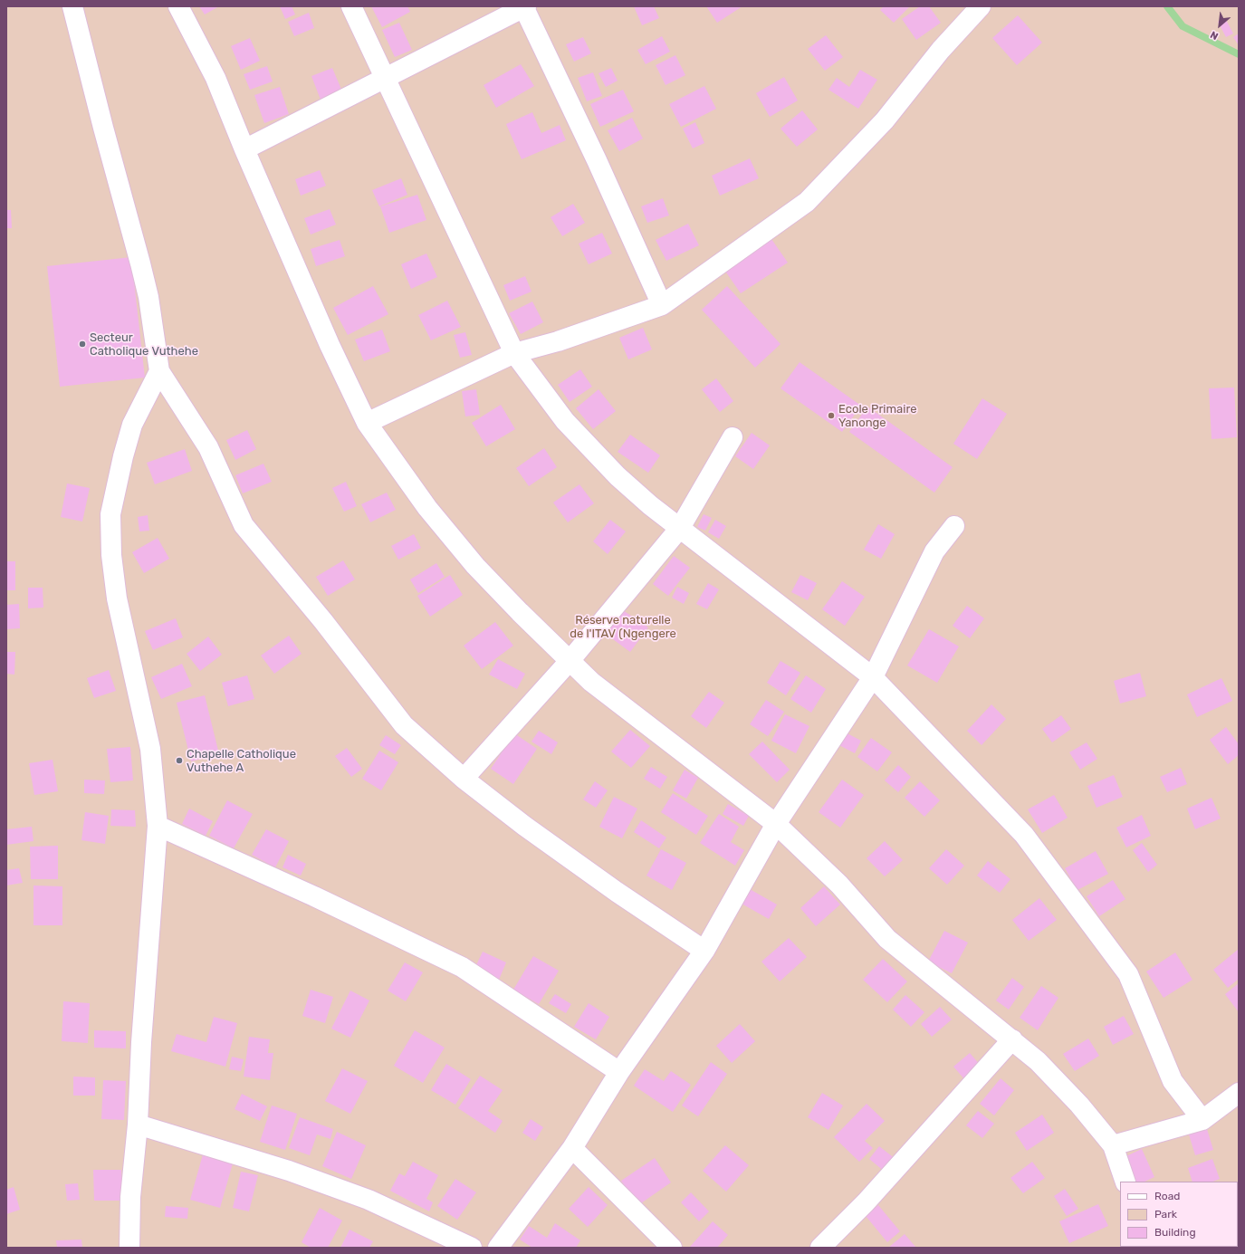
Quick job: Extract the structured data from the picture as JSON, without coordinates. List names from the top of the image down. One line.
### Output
{"parks":["Réserve naturelle de l'ITAV (Ngengere"],"places":["Secteur Catholique Vuthehe","Ecole Primaire Yanonge","Chapelle Catholique Vuthehe A"],"legend":["Road","Park","Building"],"north":"bottom left"}
